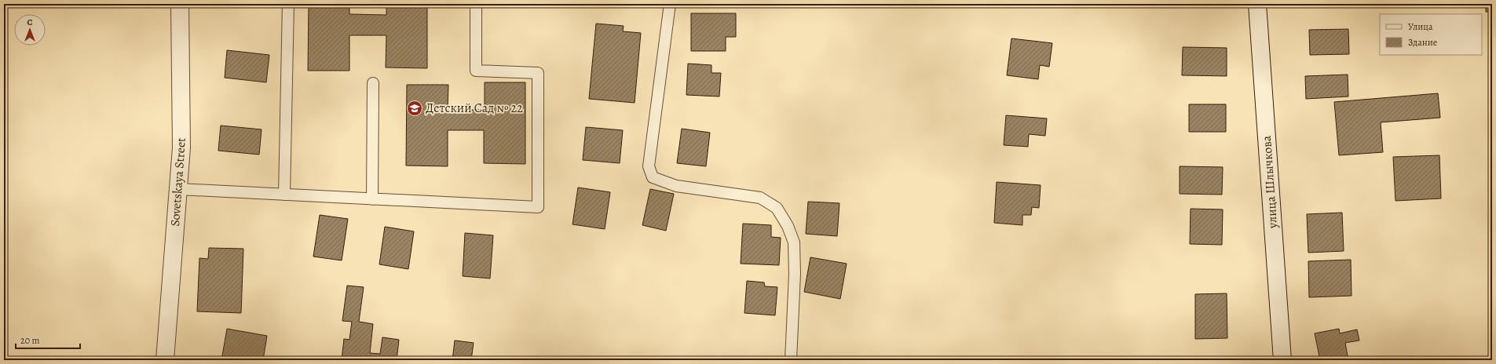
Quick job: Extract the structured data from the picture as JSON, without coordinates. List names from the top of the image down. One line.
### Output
{"streets":{"street":["Sovetskaya Street","улица Шлычкова"]},"places":{"school or university":["Детский Сад № 22"]},"legend":["Улица","Здание"],"scale_bar":"20 m","north":"top"}
